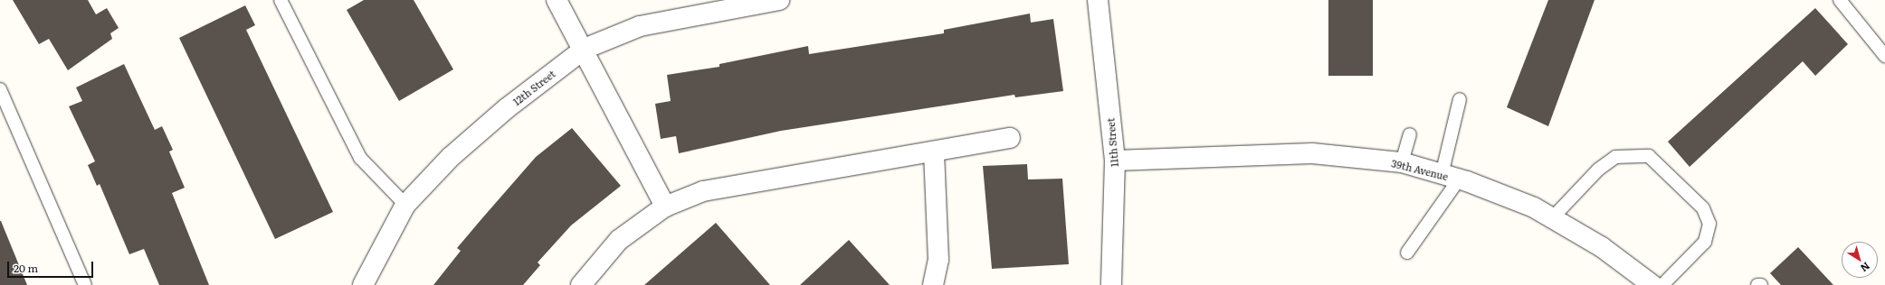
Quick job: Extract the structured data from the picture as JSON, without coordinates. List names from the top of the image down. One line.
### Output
{"streets":{"street":["12th Street","11th Street","39th Avenue"]},"crossings":[["11th Street","39th Avenue"]],"scale_bar":"20 m","north":"bottom right"}
